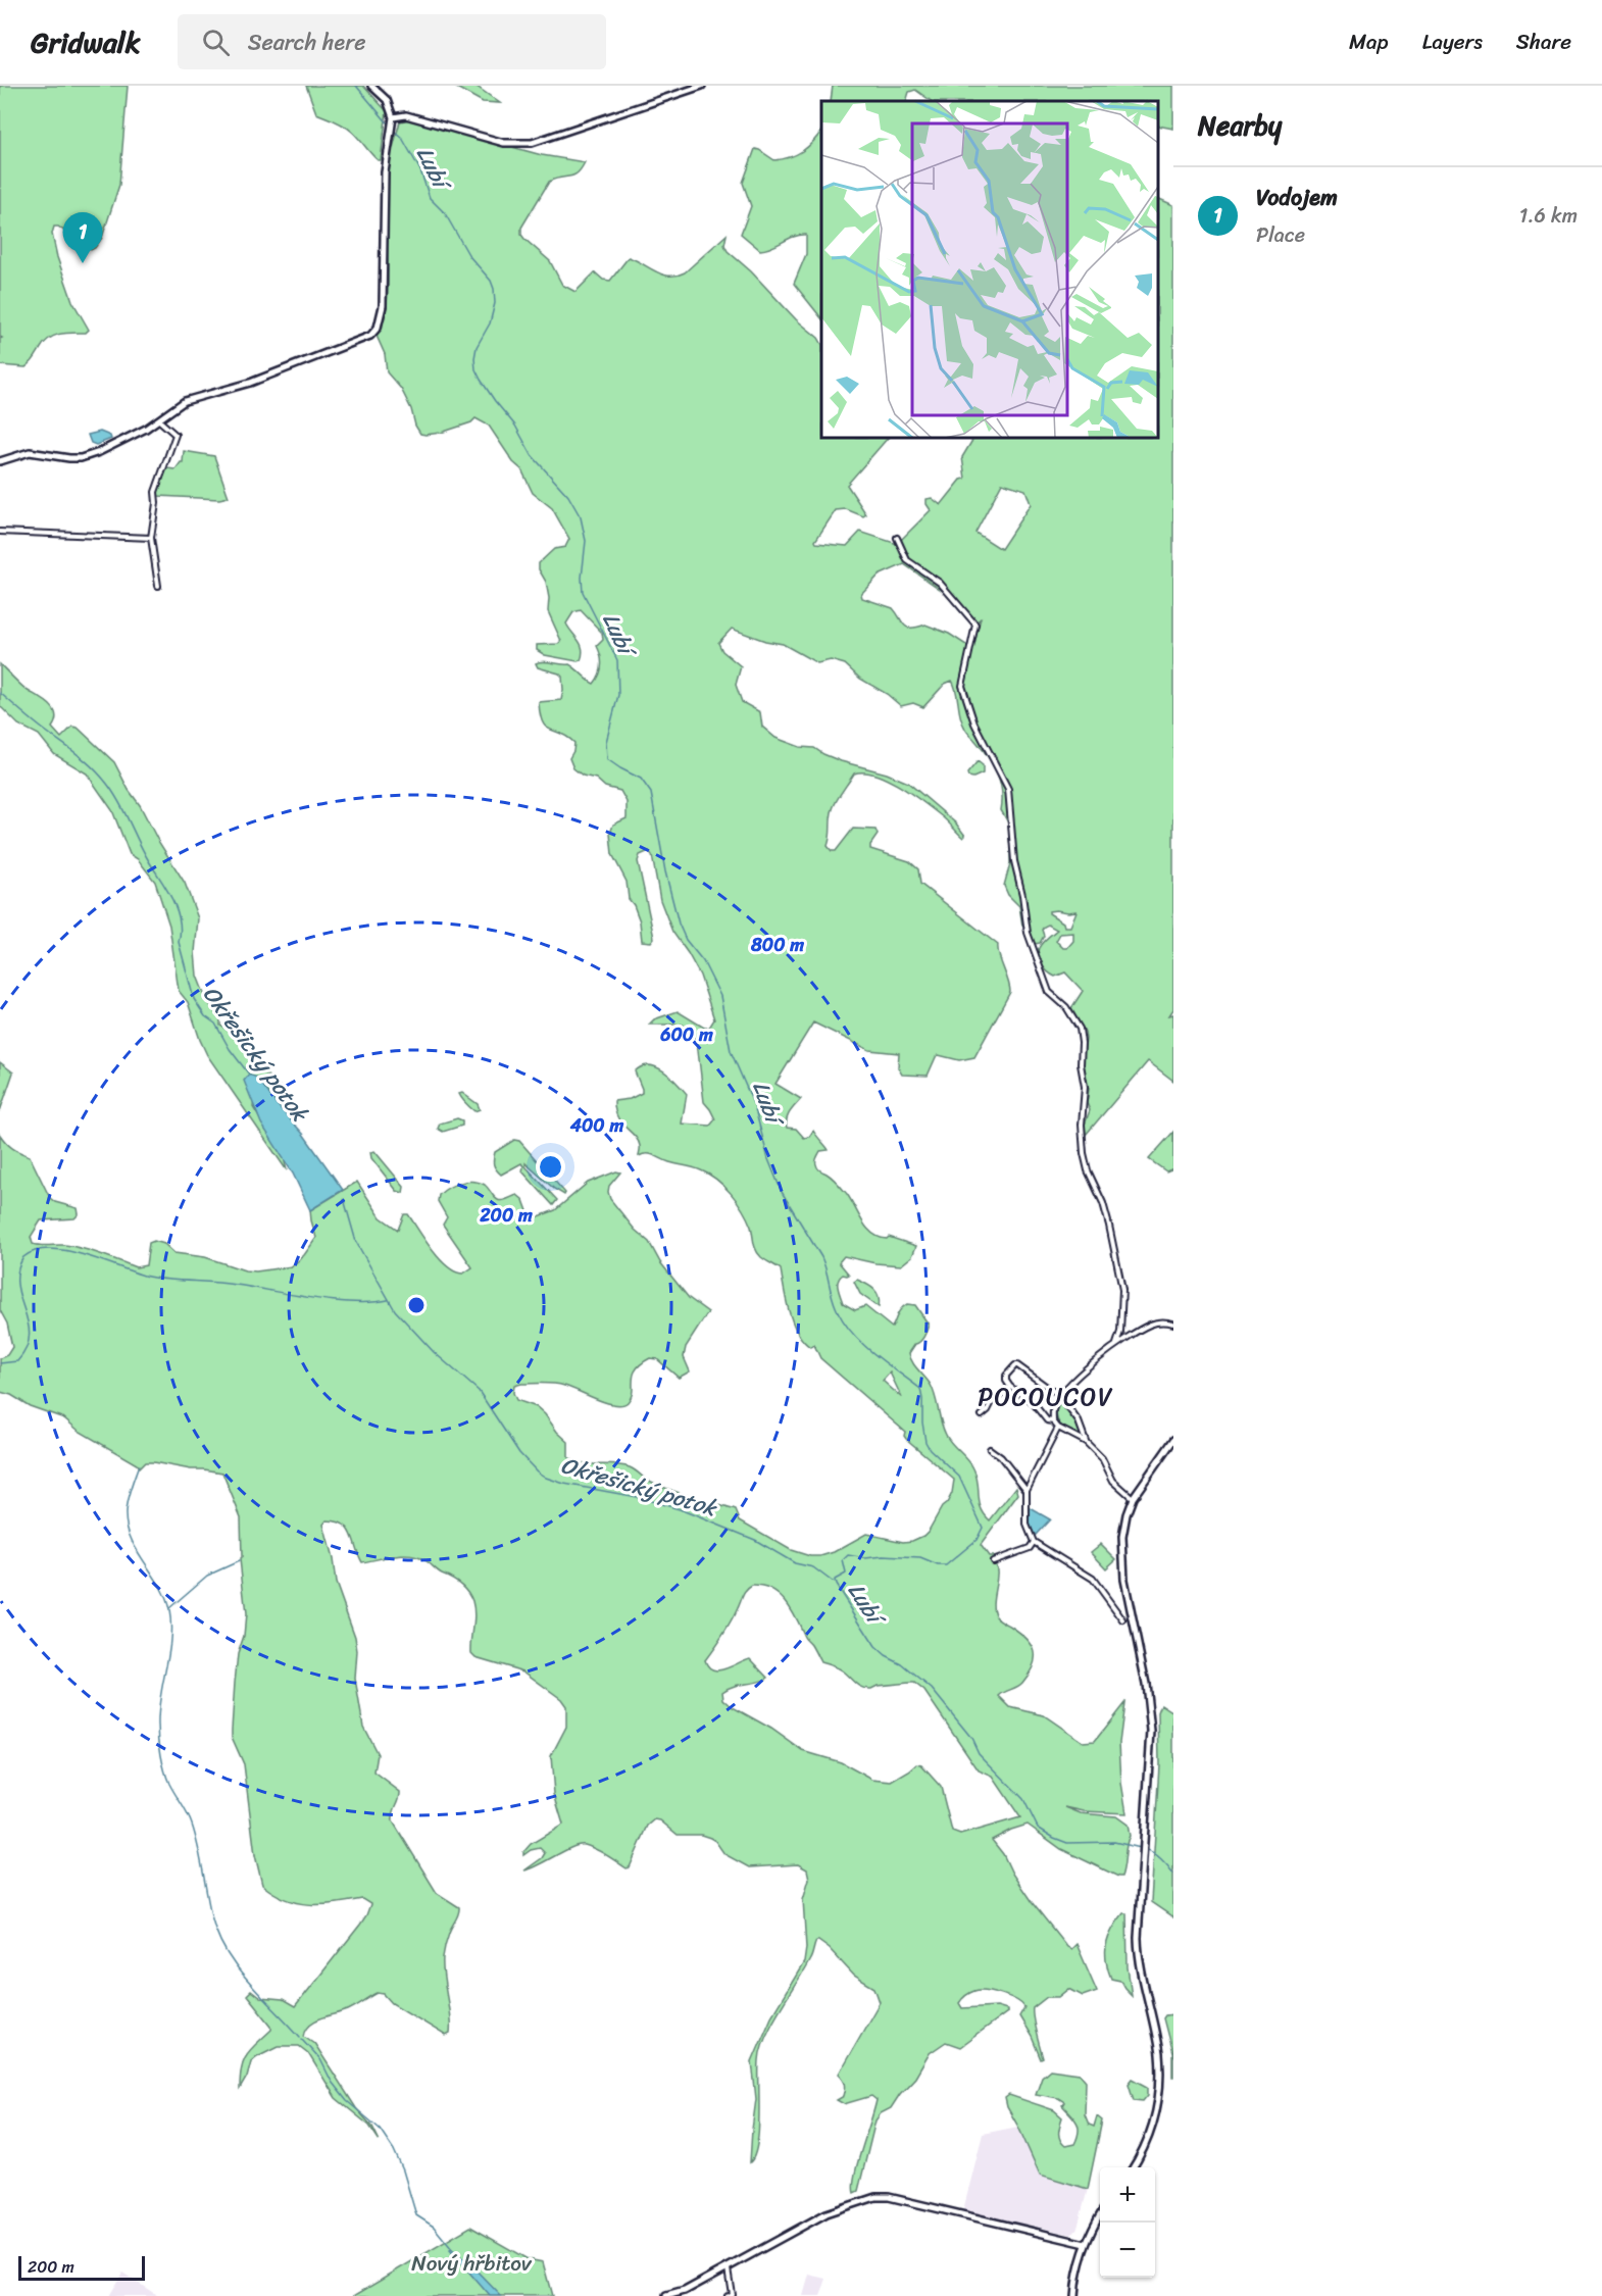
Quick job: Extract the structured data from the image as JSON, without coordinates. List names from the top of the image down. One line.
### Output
{"districts":["POCOUCOV"],"water":["Lubí","Okřešický potok"],"parks":["Nový hřbitov"],"scale_bar":"200 m","page":{"header":"Gridwalk","search":"Search here","nav":["Map","Layers","Share"],"heading":"Nearby","list":[{"mark":"1","name":"Vodojem","note":"Place","value":"1.6 km"}],"pins":"1","map_buttons":["+","−"],"scale":"200 m"},"rings":["800 m","600 m","400 m","200 m"]}
